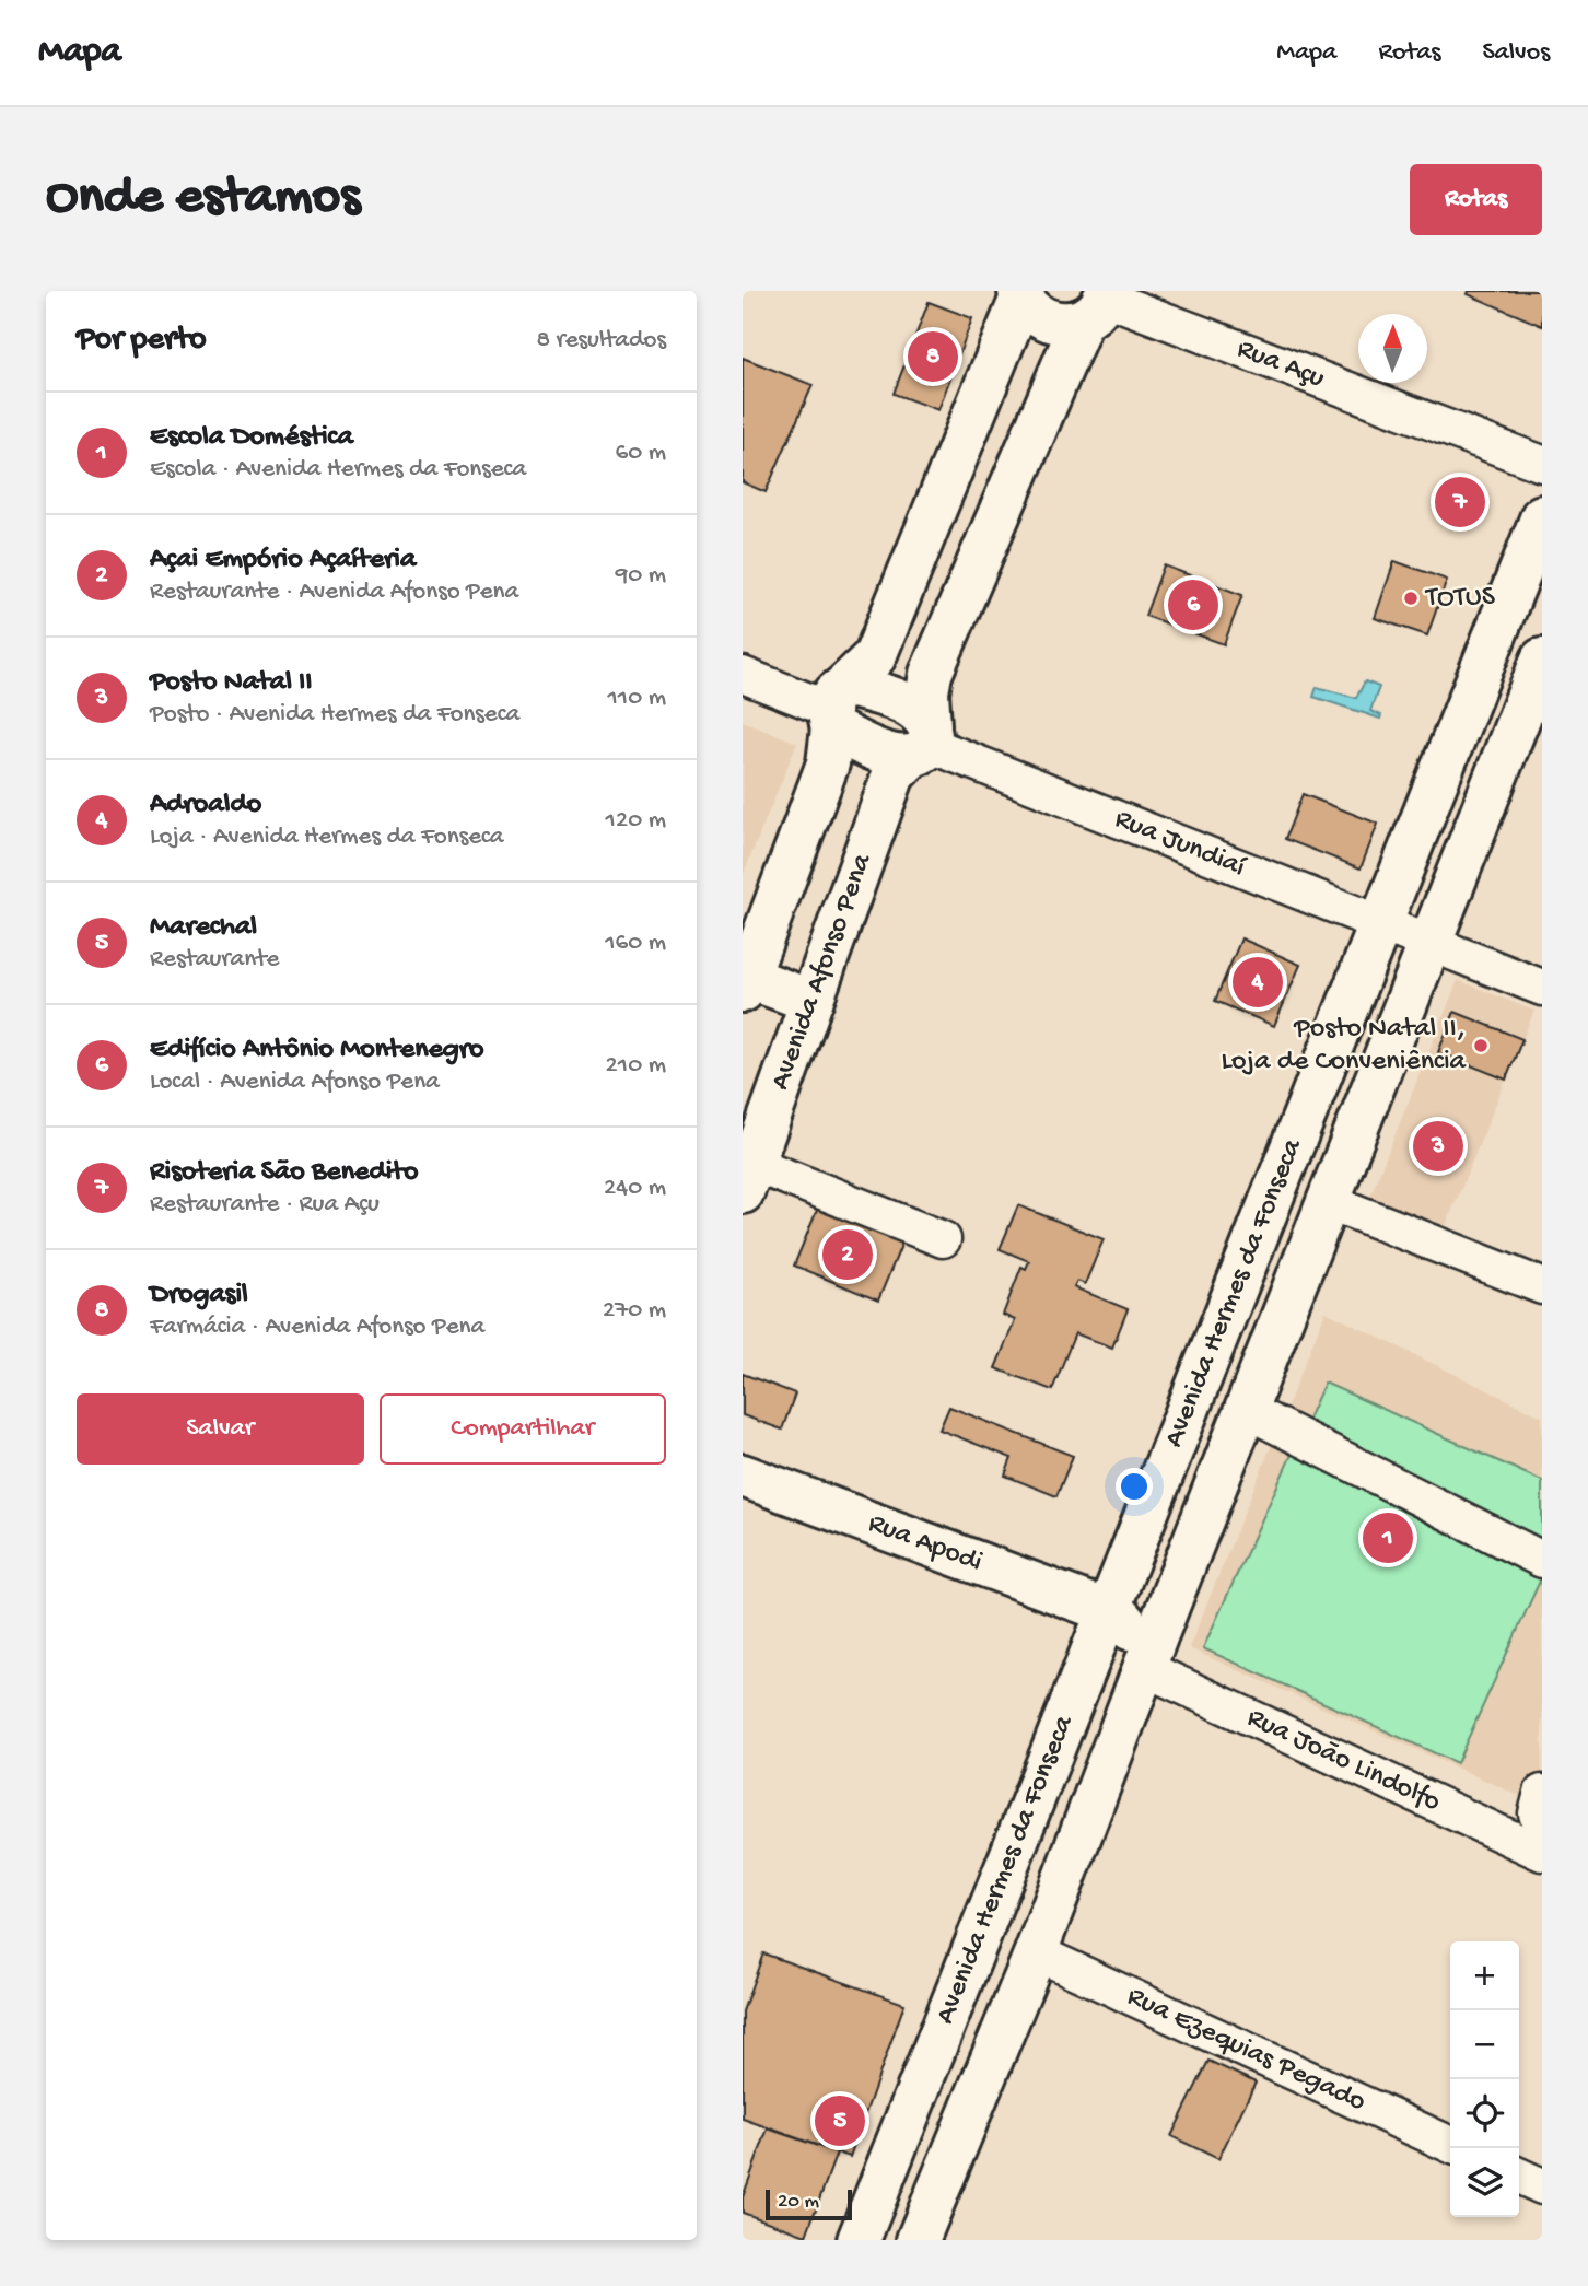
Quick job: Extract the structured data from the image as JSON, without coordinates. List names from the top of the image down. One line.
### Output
{"streets":{"main road":["Avenida Afonso Pena","Avenida Hermes da Fonseca","Rua Apodi"],"street":["Rua Açu","Rua Jundiaí","Rua João Lindolfo","Rua Ezequias Pegado"]},"crossings":[["Rua Jundiaí","Avenida Afonso Pena"],["Rua Jundiaí","Avenida Hermes da Fonseca"],["Avenida Hermes da Fonseca","Rua Apodi"],["Avenida Hermes da Fonseca","Rua João Lindolfo"],["Avenida Hermes da Fonseca","Rua Ezequias Pegado"]],"places":["TOTUS","Posto Natal II, Loja de Conveniência"],"scale_bar":"20 m","north":"top","page":{"header":"Mapa","nav":["Mapa","Rotas","Salvos"],"buttons":["Rotas",["Salvar","Compartilhar"]],"title":"Onde estamos","heading":["Por perto","8 resultados"],"pins":["8","7","6","4","3","2","1","5"],"list":[{"mark":"1","name":"Escola Doméstica","note":"Escola · Avenida Hermes da Fonseca","value":"60 m"},{"mark":"2","name":"Açai Empório Açaíteria","note":"Restaurante · Avenida Afonso Pena","value":"90 m"},{"mark":"3","name":"Posto Natal II","note":"Posto · Avenida Hermes da Fonseca","value":"110 m"},{"mark":"4","name":"Adroaldo","note":"Loja · Avenida Hermes da Fonseca","value":"120 m"},{"mark":"5","name":"Marechal","note":"Restaurante","value":"160 m"},{"mark":"6","name":"Edifício Antônio Montenegro","note":"Local · Avenida Afonso Pena","value":"210 m"},{"mark":"7","name":"Risoteria São Benedito","note":"Restaurante · Rua Açu","value":"240 m"},{"mark":"8","name":"Drogasil","note":"Farmácia · Avenida Afonso Pena","value":"270 m"}],"map_buttons":["+","−"],"scale":"20 m"}}
